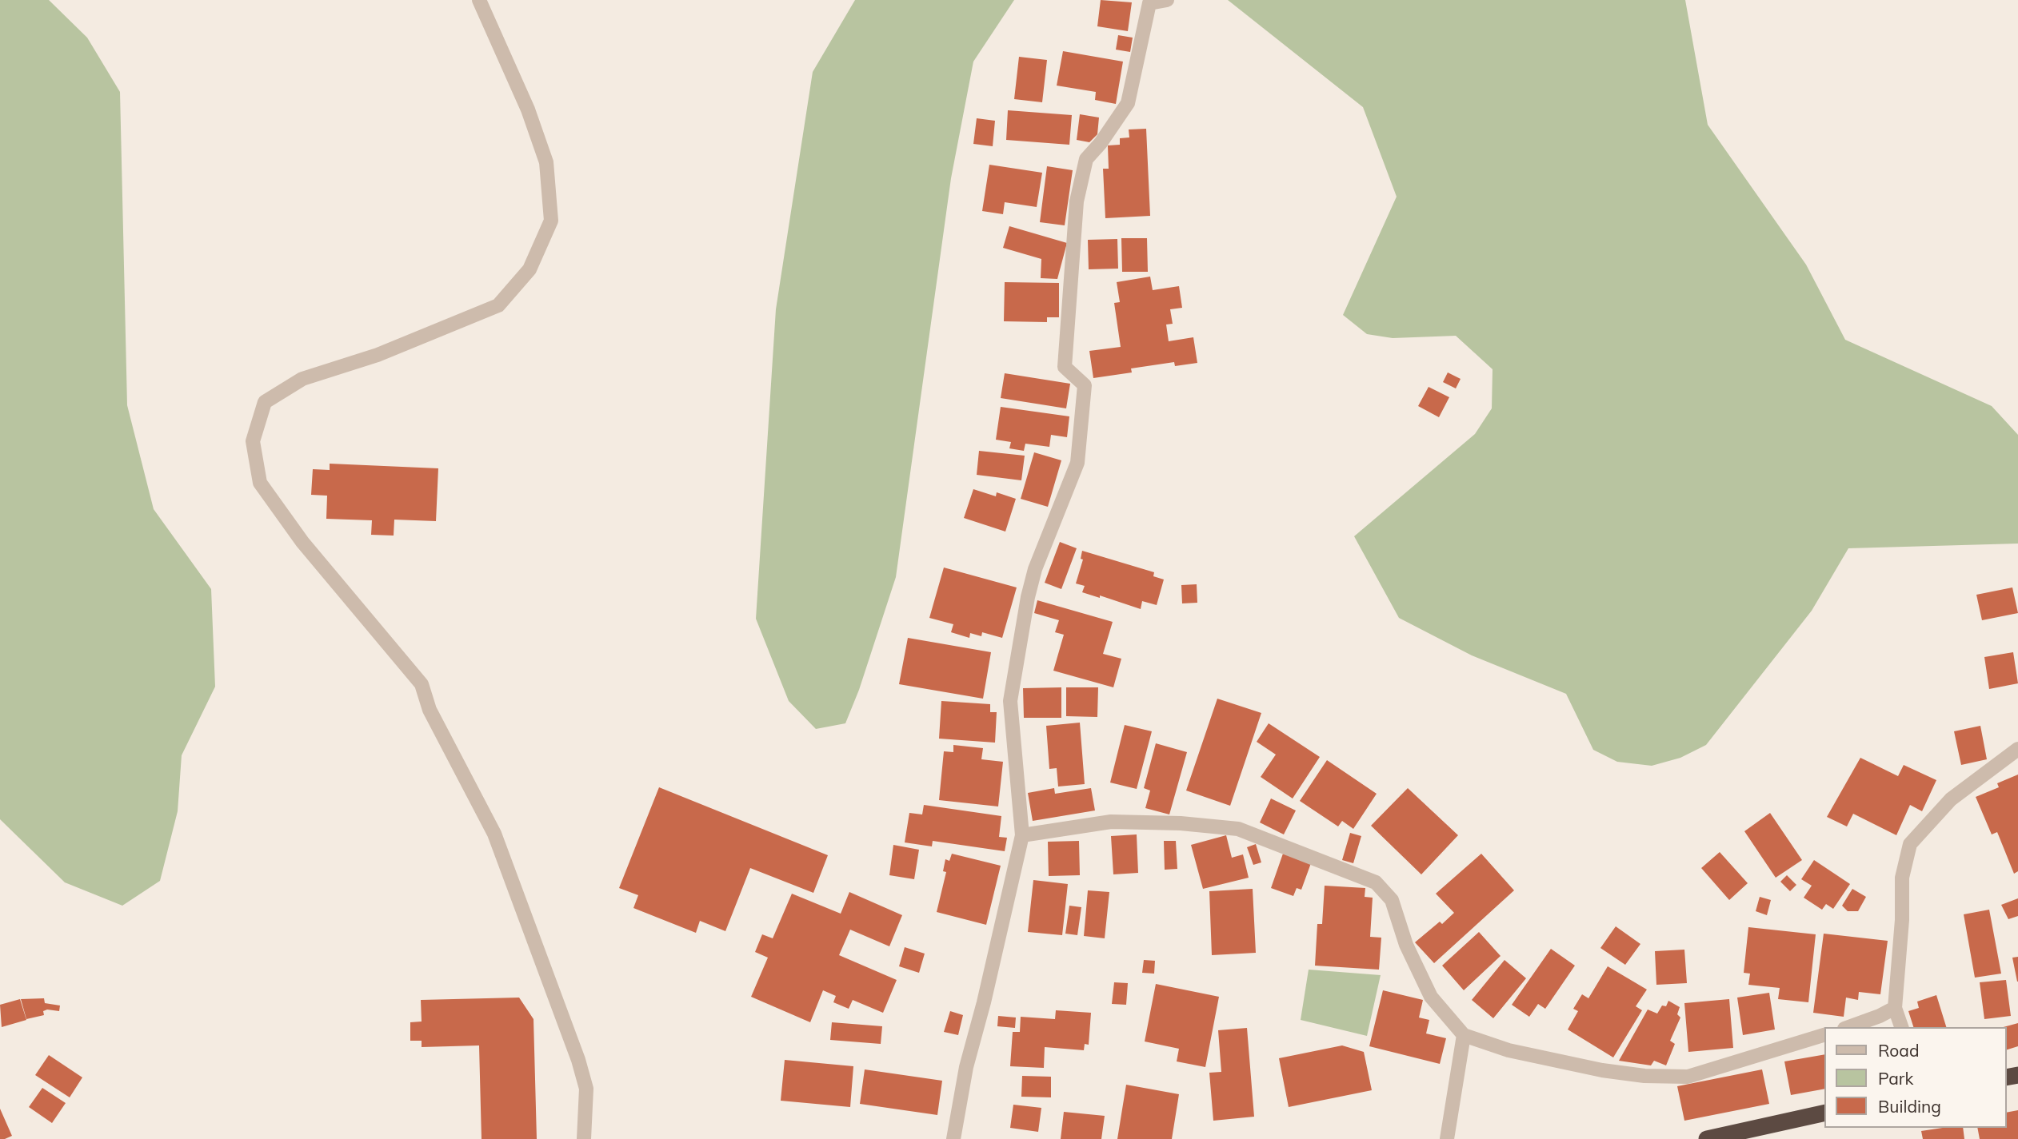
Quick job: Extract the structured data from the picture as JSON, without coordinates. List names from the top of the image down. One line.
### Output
{"legend":["Road","Park","Building"]}
